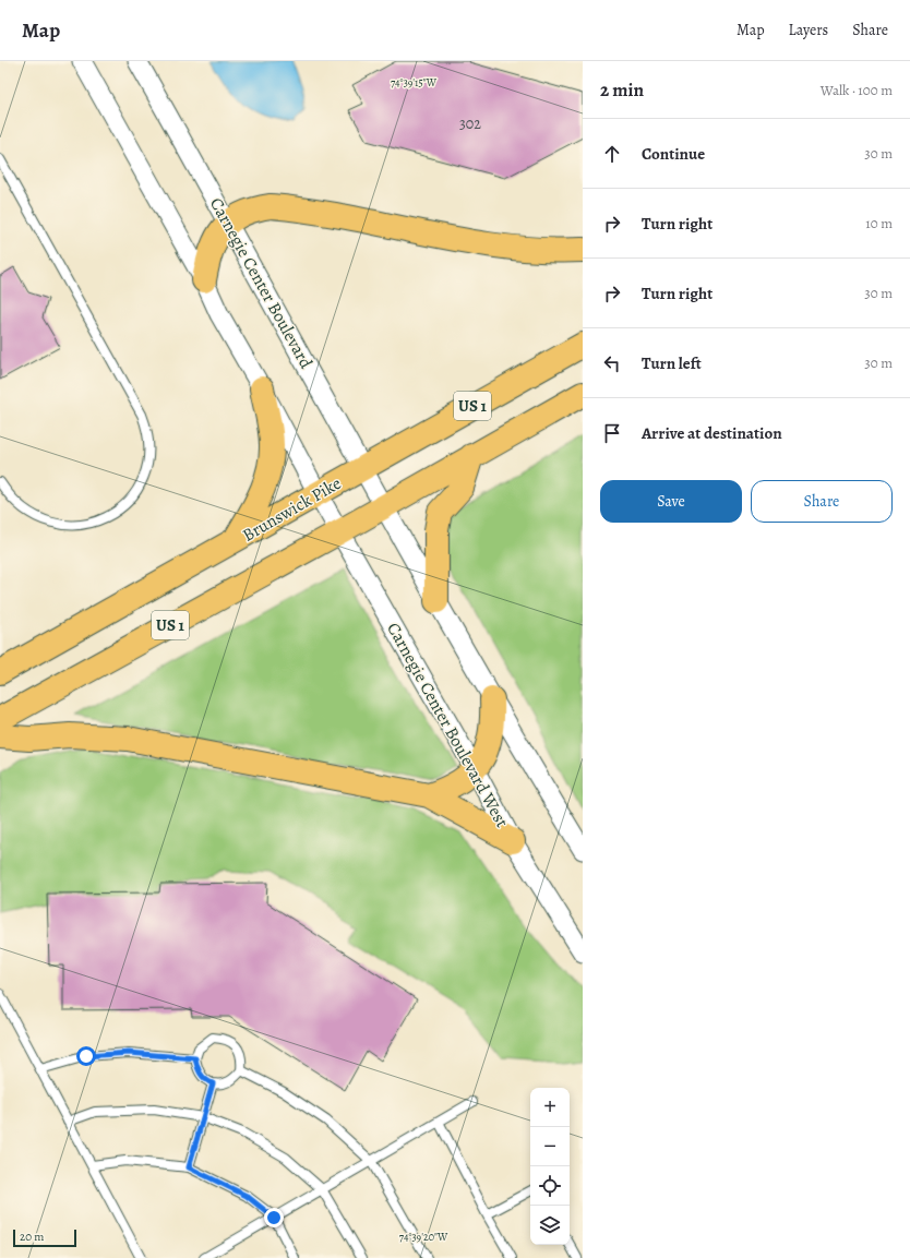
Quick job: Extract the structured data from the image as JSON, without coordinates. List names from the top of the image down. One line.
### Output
{"streets":{"highway":["US 1","Brunswick Pike"],"street":["Carnegie Center Boulevard","Carnegie Center Boulevard West"]},"crossings":[["Carnegie Center Boulevard","US 1"],["Carnegie Center Boulevard","Brunswick Pike"],["US 1","Carnegie Center Boulevard West"],["Brunswick Pike","Carnegie Center Boulevard West"]],"house_numbers":["302"],"scale_bar":"20 m","page":{"header":"Map","nav":["Map","Layers","Share"],"heading":["2 min","Walk · 100 m"],"list":[["Continue","30 m"],["Turn right","10 m"],["Turn right","30 m"],["Turn left","30 m"],"Arrive at destination"],"buttons":["Save","Share"],"map_buttons":["+","−"],"scale":"20 m"},"coordinates":["74°39'15\"W","74°39'20\"W"]}
